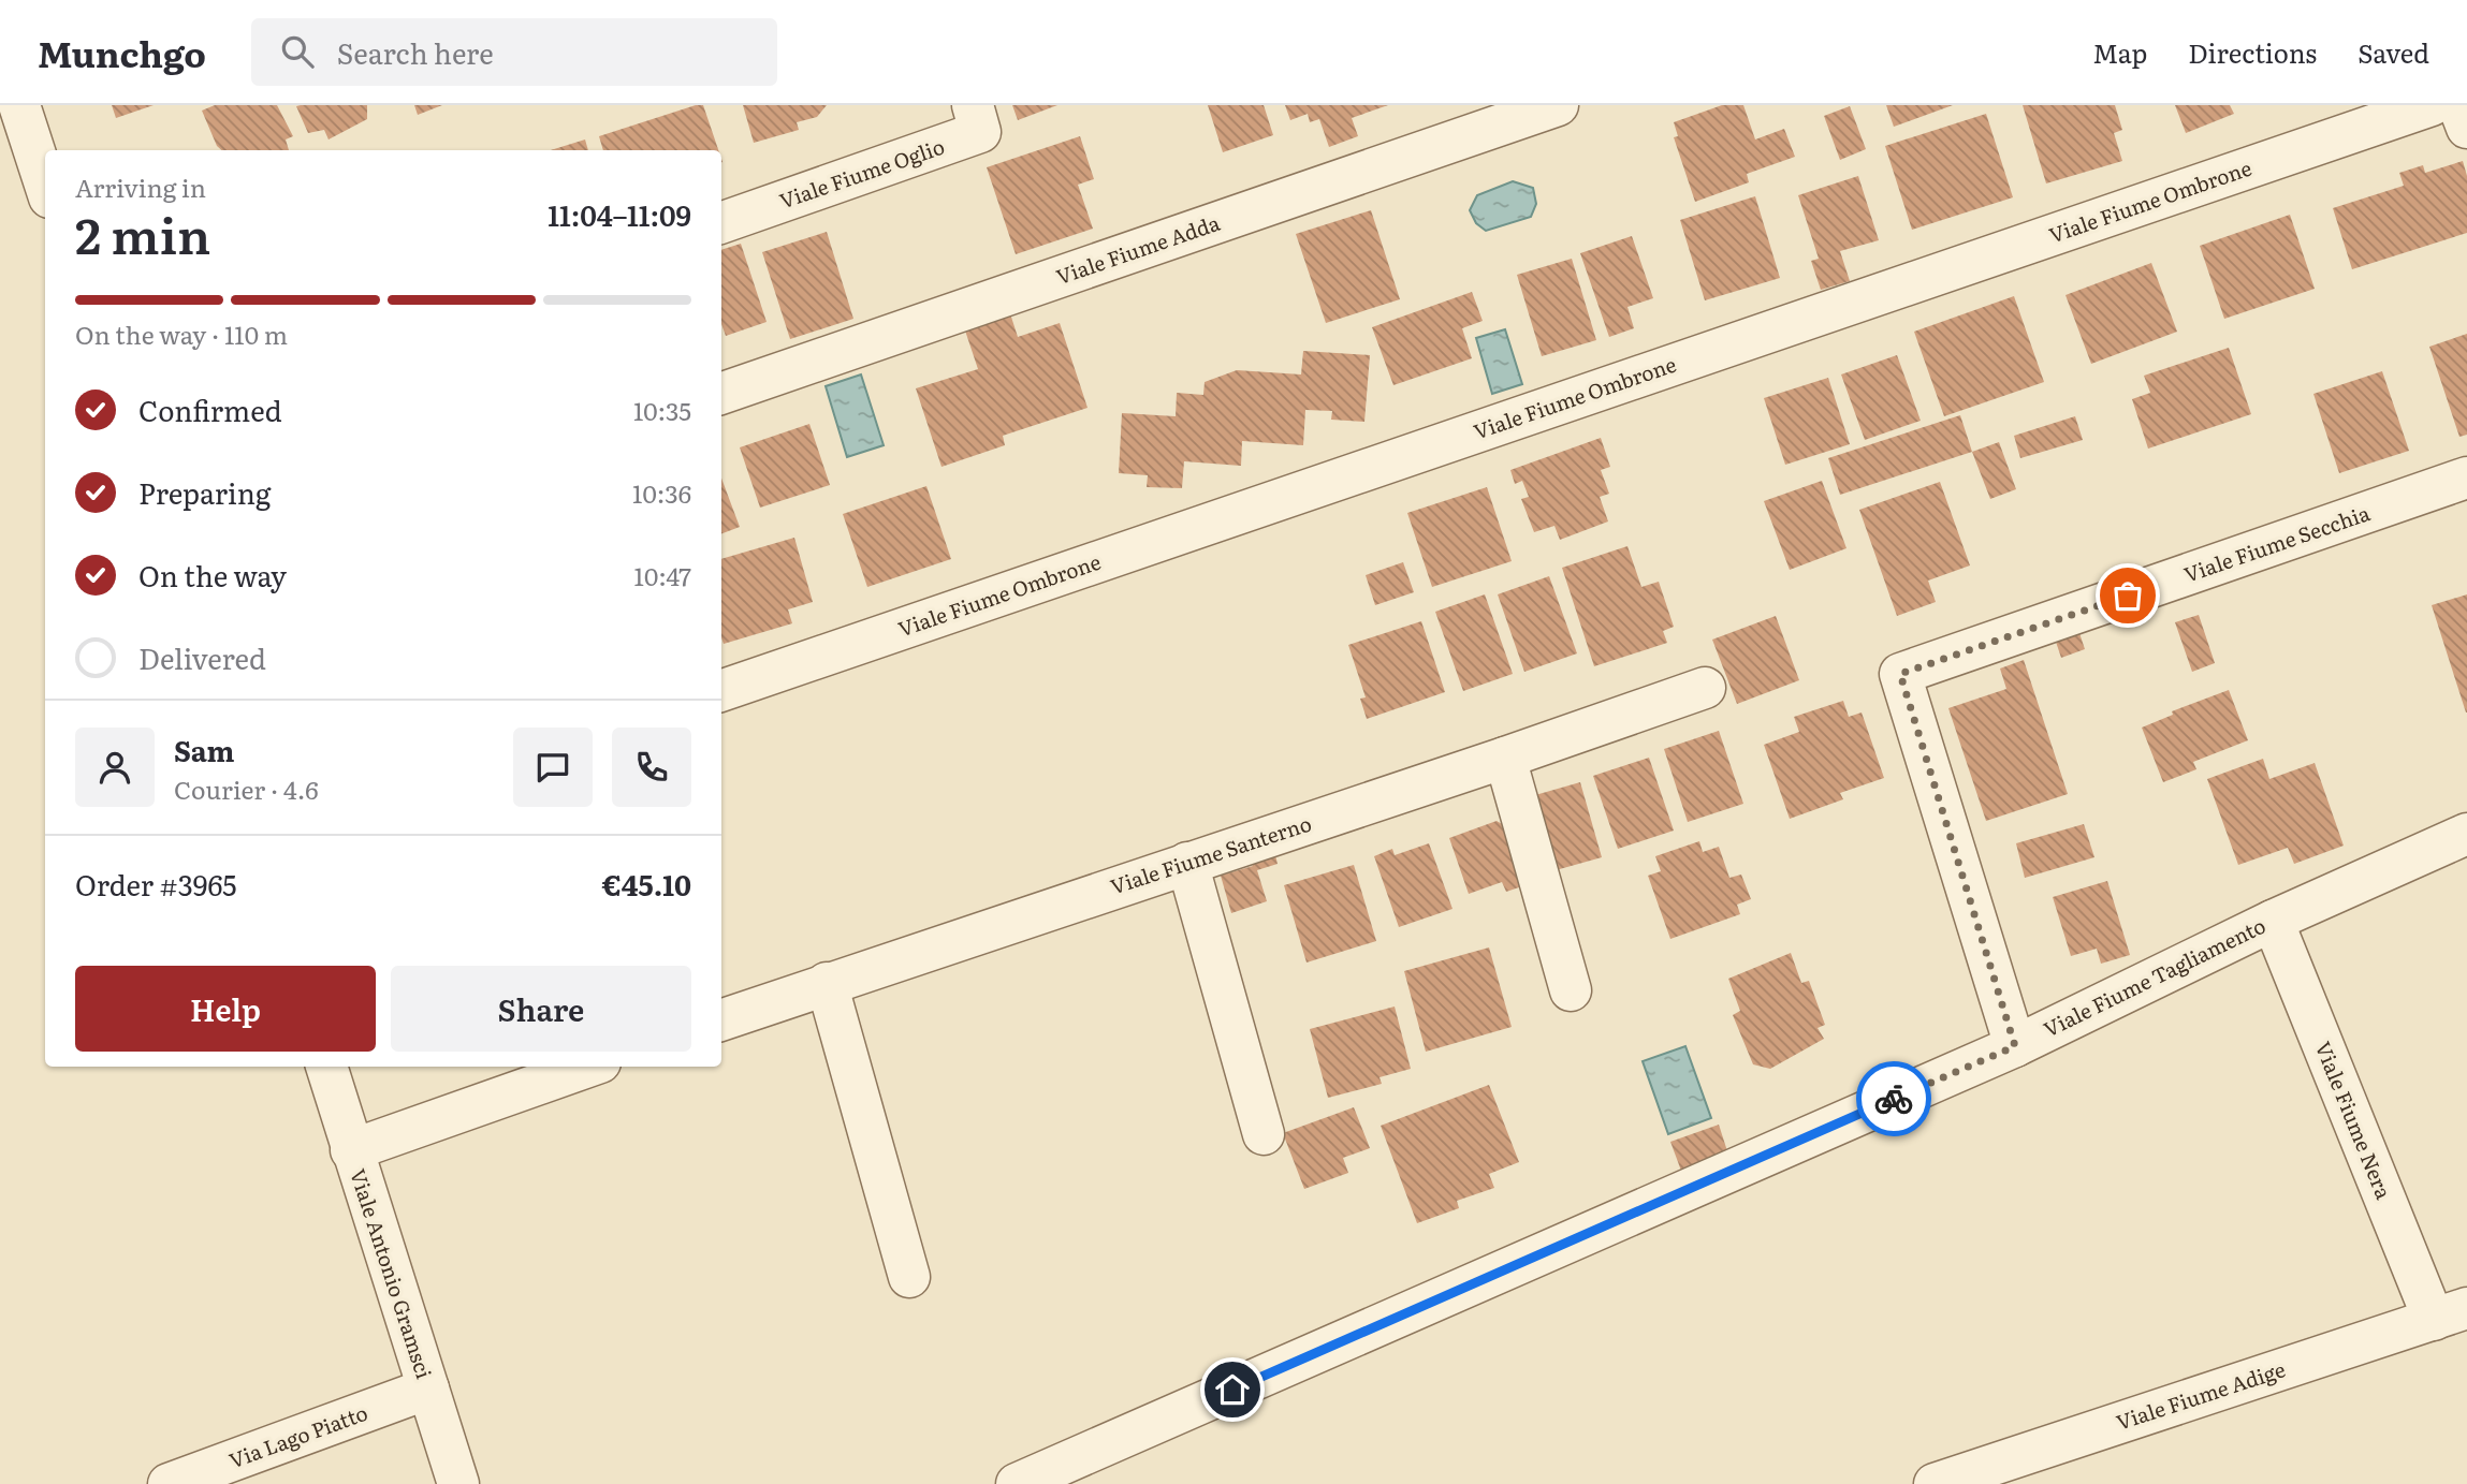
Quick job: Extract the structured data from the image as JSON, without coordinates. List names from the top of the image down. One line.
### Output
{"streets":{"street":["Viale Fiume Oglio","Viale Fiume Ombrone","Viale Fiume Adda","Viale Fiume Secchia","Viale Fiume Santerno","Viale Fiume Tagliamento","Viale Fiume Nera","Viale Antonio Gramsci","Viale Fiume Adige","Via Lago Piatto"]},"crossings":[["Viale Fiume Secchia","Viale Fiume Tagliamento"],["Viale Fiume Tagliamento","Viale Fiume Nera"],["Viale Fiume Nera","Viale Fiume Adige"],["Viale Antonio Gramsci","Via Lago Piatto"]],"page":{"header":"Munchgo","search":"Search here","nav":["Map","Directions","Saved"],"heading":["2 min","Arriving in","11:04–11:09"],"panel":["Sam","Courier · 4.6","Order #3965","€45.10"],"bar":"On the way · 110 m","list":[["Confirmed","10:35"],["Preparing","10:36"],["On the way","10:47"],"Delivered"],"buttons":["Help","Share"]}}
